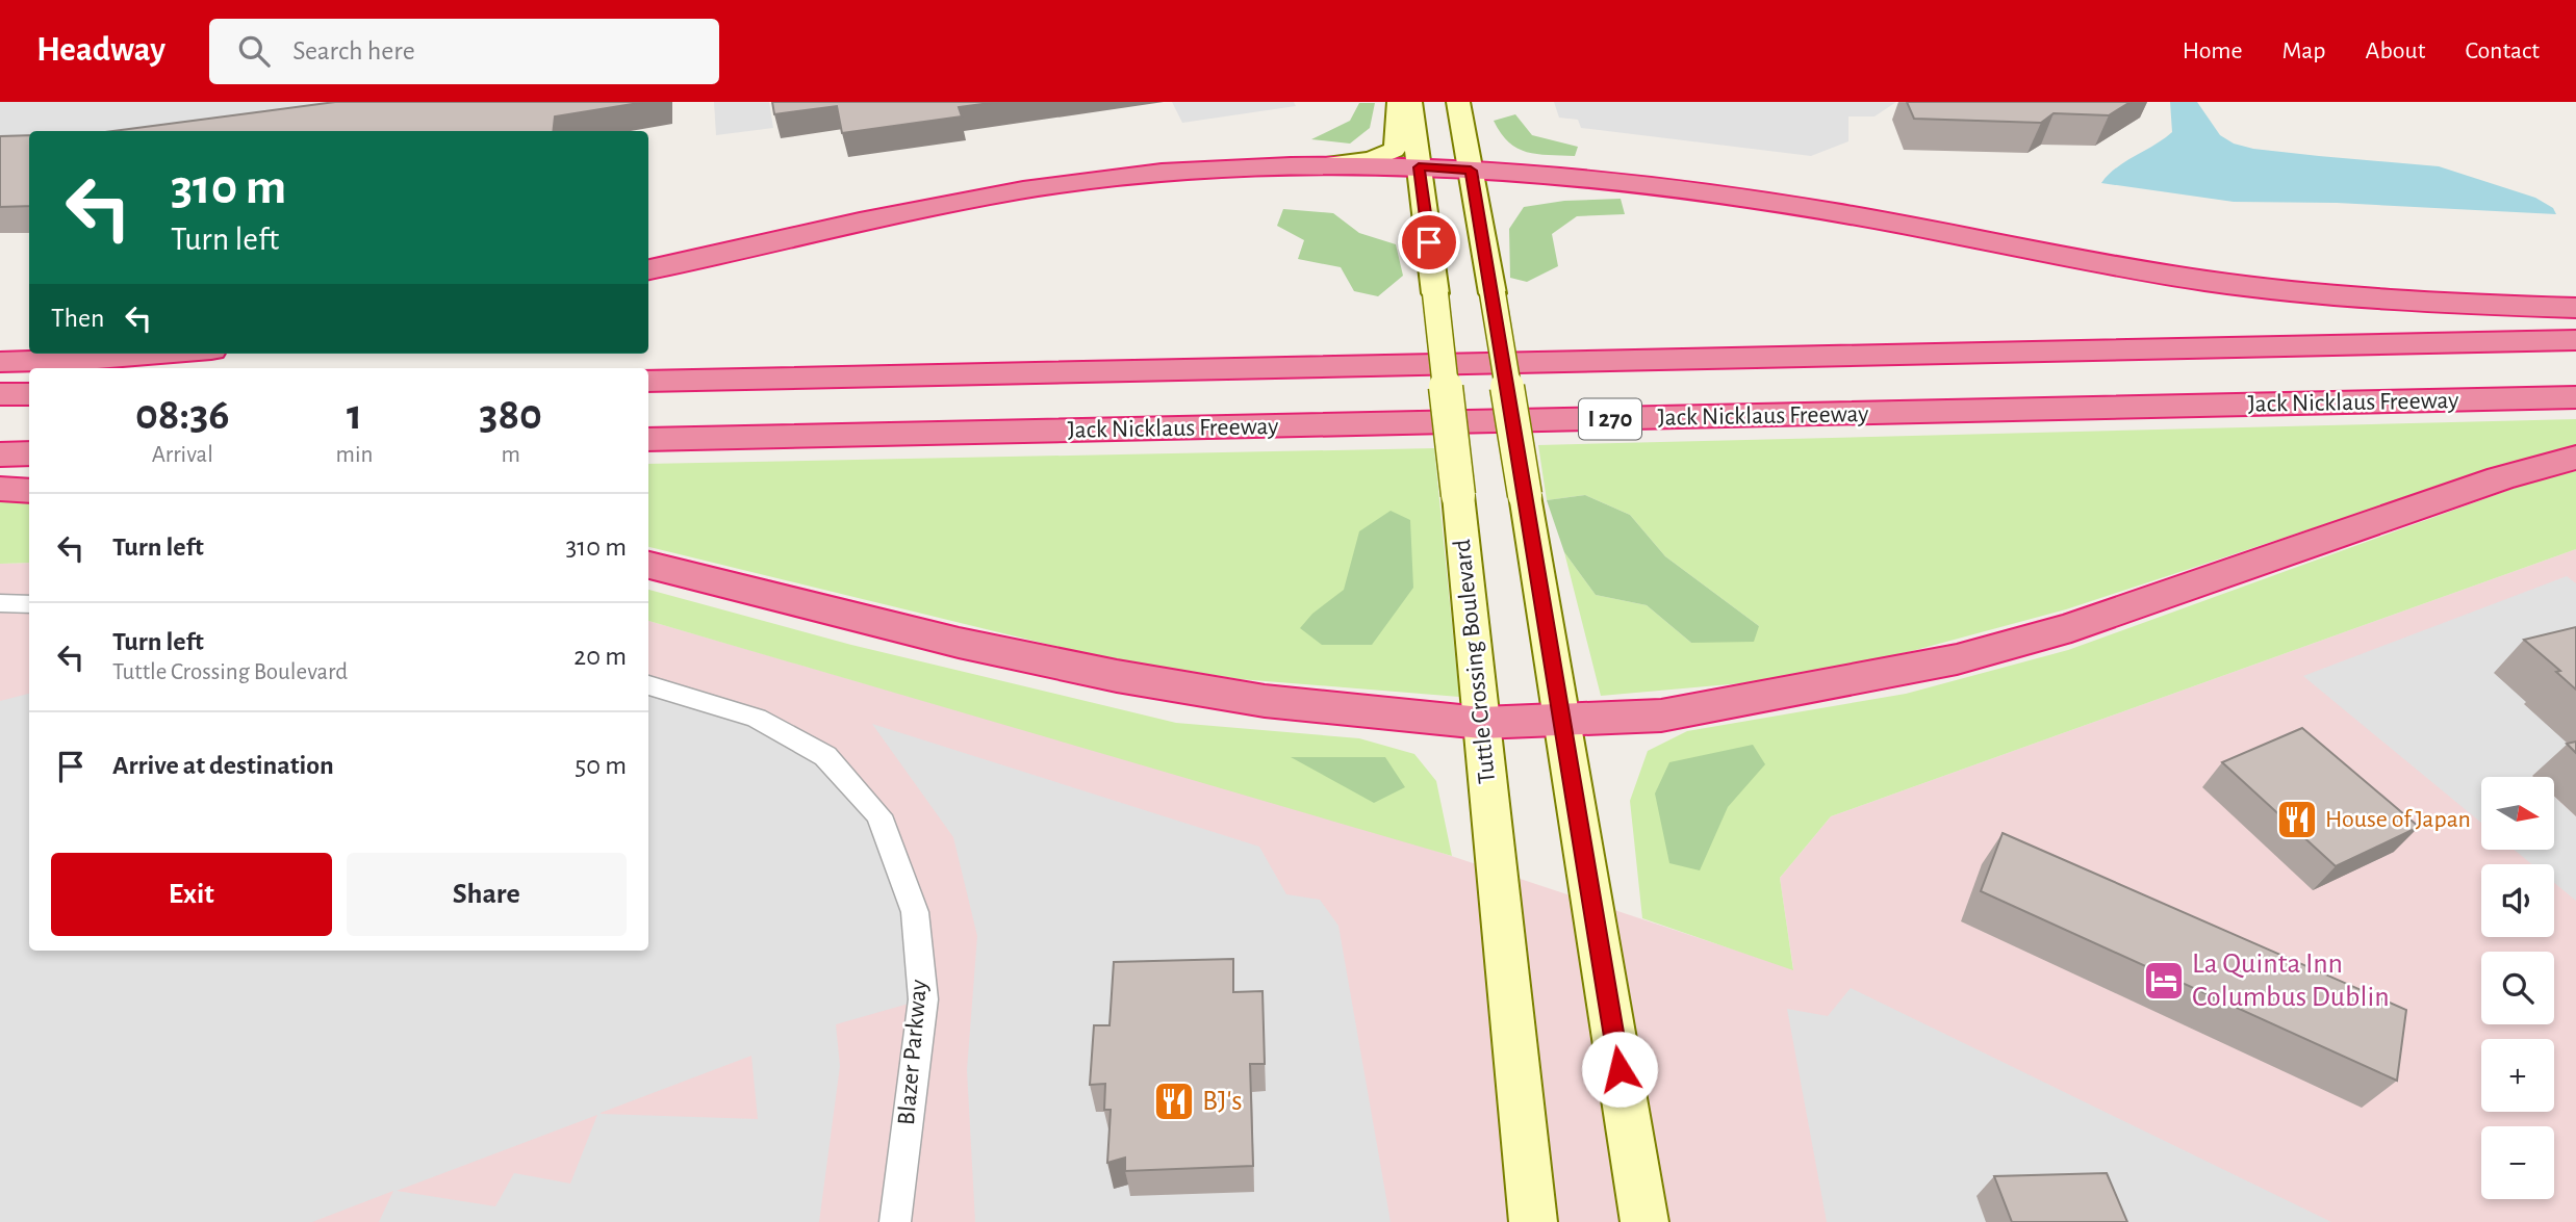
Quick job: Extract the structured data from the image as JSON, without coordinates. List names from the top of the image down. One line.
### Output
{"streets":{"highway":["Jack Nicklaus Freeway","I 270"],"main road":["Tuttle Crossing Boulevard"],"street":["Blazer Parkway"]},"places":{"restaurant":["House of Japan","BJ's"],"hotel":["La Quinta Inn Columbus Dublin"]},"north":"right","page":{"header":"Headway","search":"Search here","nav":["Home","Map","About","Contact"],"turn":["310 m","Turn left"],"then":"Then","eta":["08:36","Arrival","1","min","380","m"],"list":[{"name":"Turn left","value":"310 m"},{"name":"Turn left","note":"Tuttle Crossing Boulevard","value":"20 m"},{"name":"Arrive at destination","value":"50 m"}],"map_buttons":["+","−"],"buttons":["Exit","Share"]}}
